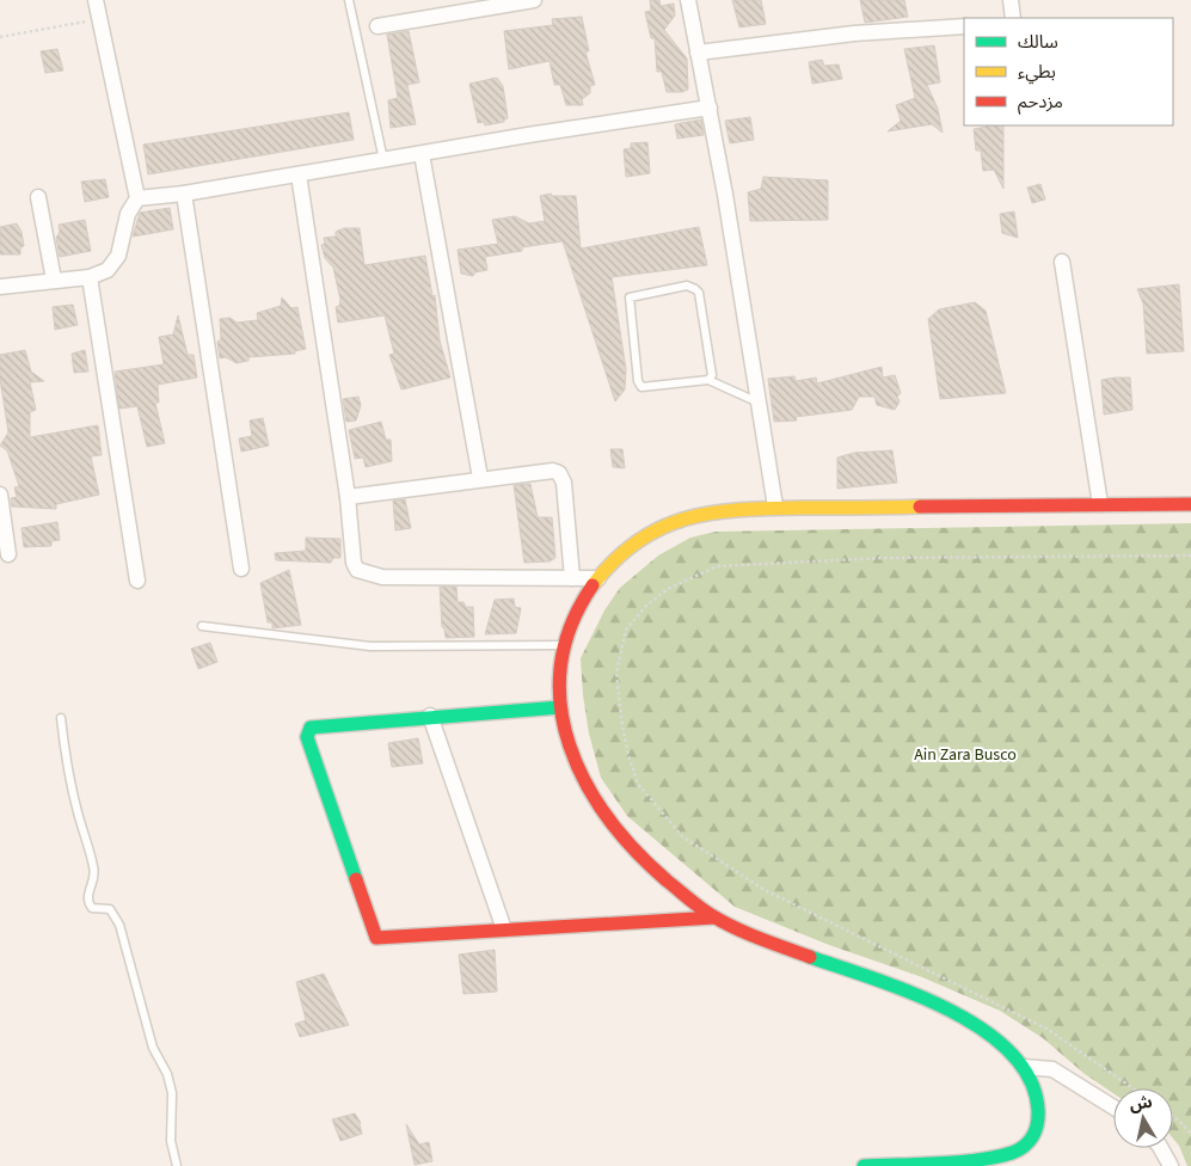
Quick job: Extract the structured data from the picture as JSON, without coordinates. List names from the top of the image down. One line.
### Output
{"parks":["Ain Zara Busco"],"legend":["سالك","بطيء","مزدحم"],"north":"top"}
